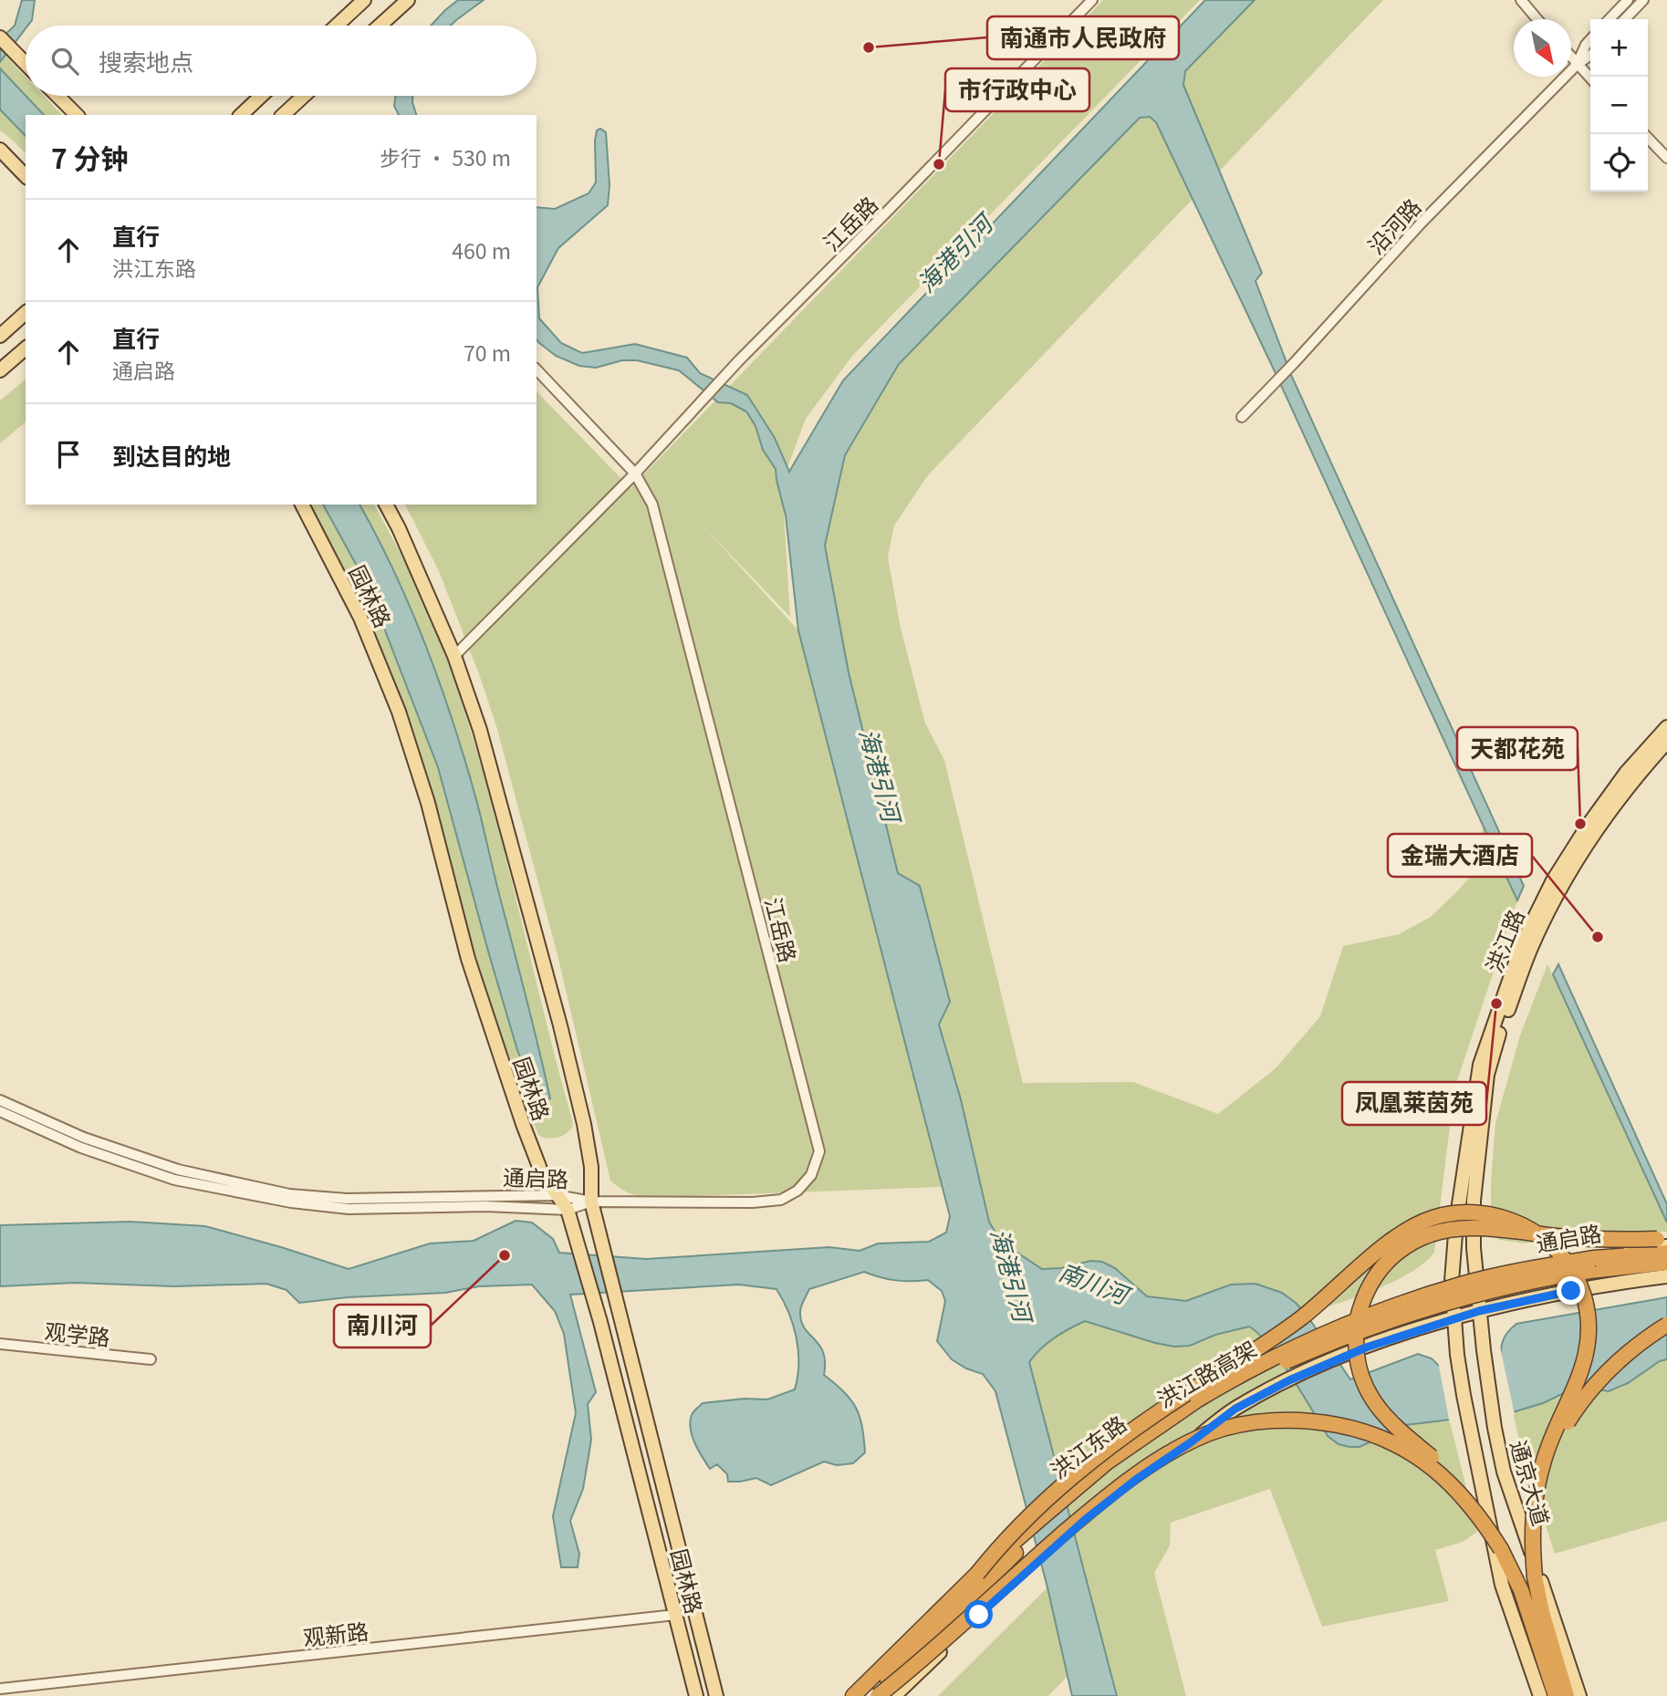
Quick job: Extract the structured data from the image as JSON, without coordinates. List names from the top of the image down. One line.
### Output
{"streets":{"highway":["洪江路高架"],"main road":["园林路","洪江路","通启路","洪江东路","通京大道"],"street":["江岳路","沿河路","观学路","观新路"]},"crossings":[["江岳路","园林路"],["江岳路","通启路"],["园林路","通启路"],["园林路","观新路"],["洪江路","通启路"],["洪江路","洪江东路"],["洪江路","通京大道"],["通启路","洪江东路"],["通启路","通京大道"],["洪江东路","通京大道"]],"water":["海港引河","南川河"],"places":["南通市人民政府","市行政中心","天都花苑","金瑞大酒店","凤凰莱茵苑","南川河"],"north":"bottom right","page":{"map_buttons":["+","−"],"search":"搜索地点","heading":["7 分钟","步行 · 530 m"],"list":[["直行","洪江东路","460 m"],["直行","通启路","70 m"],"到达目的地"]}}
